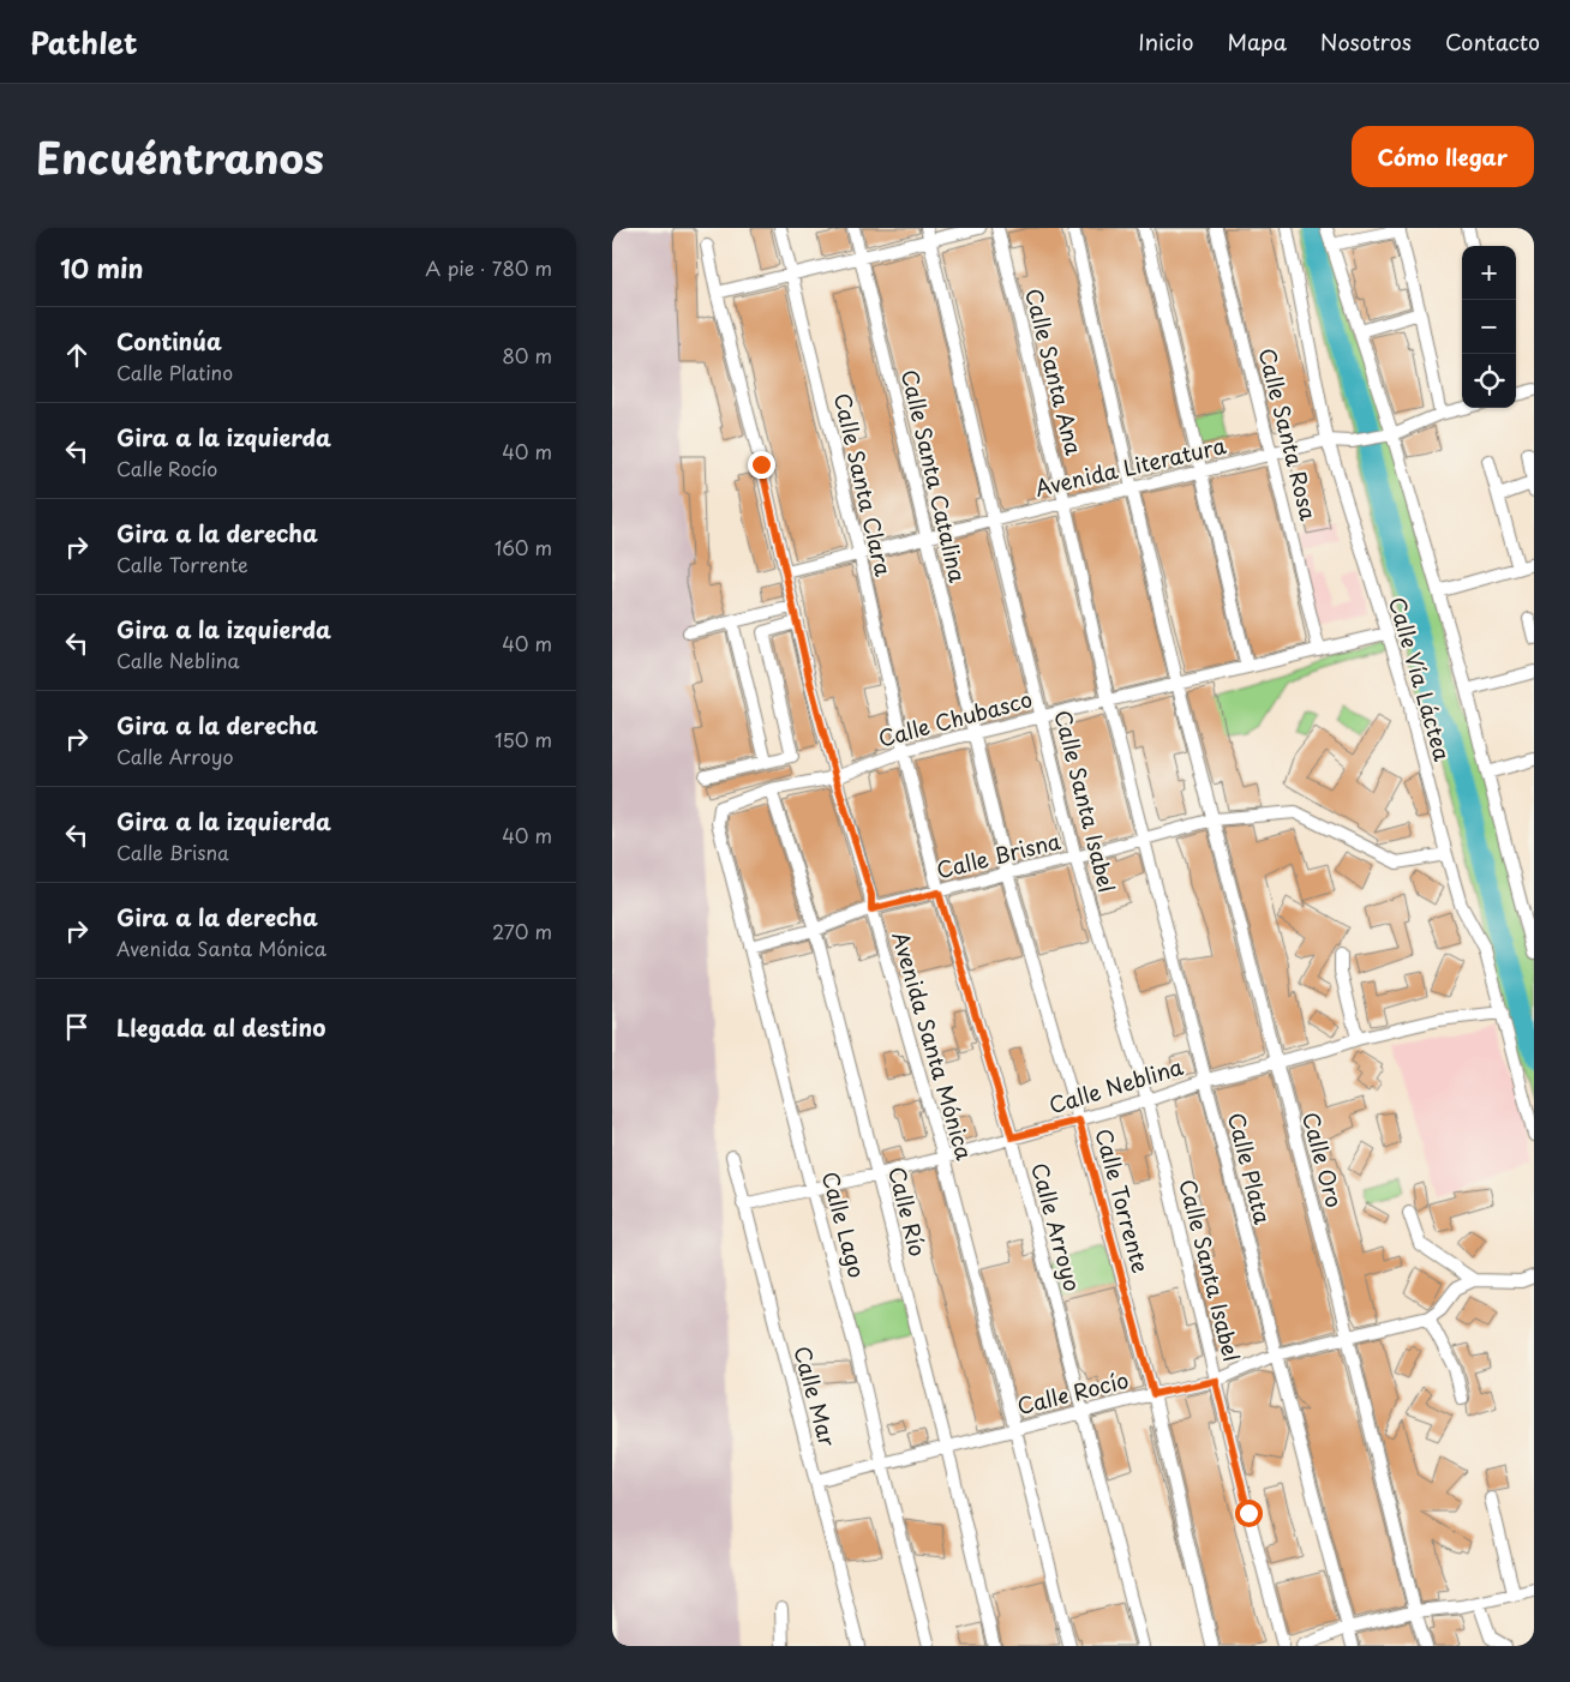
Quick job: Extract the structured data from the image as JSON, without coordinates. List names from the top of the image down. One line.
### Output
{"streets":{"street":["Calle Santa Ana","Calle Santa Rosa","Avenida Literatura","Calle Santa Catalina","Calle Santa Clara","Calle Vía Láctea","Calle Chubasco","Calle Santa Isabel","Calle Brisna","Avenida Santa Mónica","Calle Neblina","Calle Oro","Calle Plata","Calle Torrente","Calle Río","Calle Lago","Calle Arroyo","Calle Rocío","Calle Mar"]},"crossings":[["Calle Santa Ana","Avenida Literatura"],["Calle Santa Ana","Calle Chubasco"],["Calle Santa Ana","Calle Plata"],["Calle Santa Rosa","Avenida Literatura"],["Calle Santa Rosa","Calle Chubasco"],["Avenida Literatura","Calle Santa Catalina"],["Avenida Literatura","Calle Santa Clara"],["Avenida Literatura","Calle Vía Láctea"],["Avenida Literatura","Calle Santa Isabel"],["Avenida Literatura","Avenida Santa Mónica"],["Avenida Literatura","Calle Oro"],["Calle Santa Catalina","Calle Chubasco"],["Calle Santa Catalina","Calle Torrente"],["Calle Santa Clara","Calle Chubasco"],["Calle Santa Clara","Calle Arroyo"],["Calle Vía Láctea","Calle Chubasco"],["Calle Vía Láctea","Calle Brisna"],["Calle Vía Láctea","Calle Neblina"],["Calle Chubasco","Calle Santa Isabel"],["Calle Chubasco","Avenida Santa Mónica"],["Calle Chubasco","Calle Oro"],["Calle Chubasco","Calle Plata"],["Calle Chubasco","Calle Torrente"],["Calle Chubasco","Calle Río"],["Calle Chubasco","Calle Lago"],["Calle Chubasco","Calle Arroyo"],["Calle Santa Isabel","Calle Brisna"],["Calle Santa Isabel","Calle Neblina"],["Calle Santa Isabel","Calle Rocío"],["Calle Brisna","Avenida Santa Mónica"],["Calle Brisna","Calle Oro"],["Calle Brisna","Calle Plata"],["Calle Brisna","Calle Torrente"],["Calle Brisna","Calle Río"],["Calle Brisna","Calle Lago"],["Calle Brisna","Calle Arroyo"],["Avenida Santa Mónica","Calle Neblina"],["Avenida Santa Mónica","Calle Rocío"],["Calle Neblina","Calle Oro"],["Calle Neblina","Calle Plata"],["Calle Neblina","Calle Torrente"],["Calle Neblina","Calle Río"],["Calle Neblina","Calle Lago"],["Calle Neblina","Calle Arroyo"],["Calle Neblina","Calle Mar"],["Calle Oro","Calle Rocío"],["Calle Plata","Calle Rocío"],["Calle Torrente","Calle Rocío"],["Calle Río","Calle Rocío"],["Calle Lago","Calle Rocío"],["Calle Arroyo","Calle Rocío"],["Calle Rocío","Calle Mar"]],"page":{"header":"Pathlet","nav":["Inicio","Mapa","Nosotros","Contacto"],"title":"Encuéntranos","buttons":"Cómo llegar","heading":["10 min","A pie · 780 m"],"map_buttons":["+","−"],"list":[["Continúa","Calle Platino","80 m"],["Gira a la izquierda","Calle Rocío","40 m"],["Gira a la derecha","Calle Torrente","160 m"],["Gira a la izquierda","Calle Neblina","40 m"],["Gira a la derecha","Calle Arroyo","150 m"],["Gira a la izquierda","Calle Brisna","40 m"],["Gira a la derecha","Avenida Santa Mónica","270 m"],"Llegada al destino"]}}
